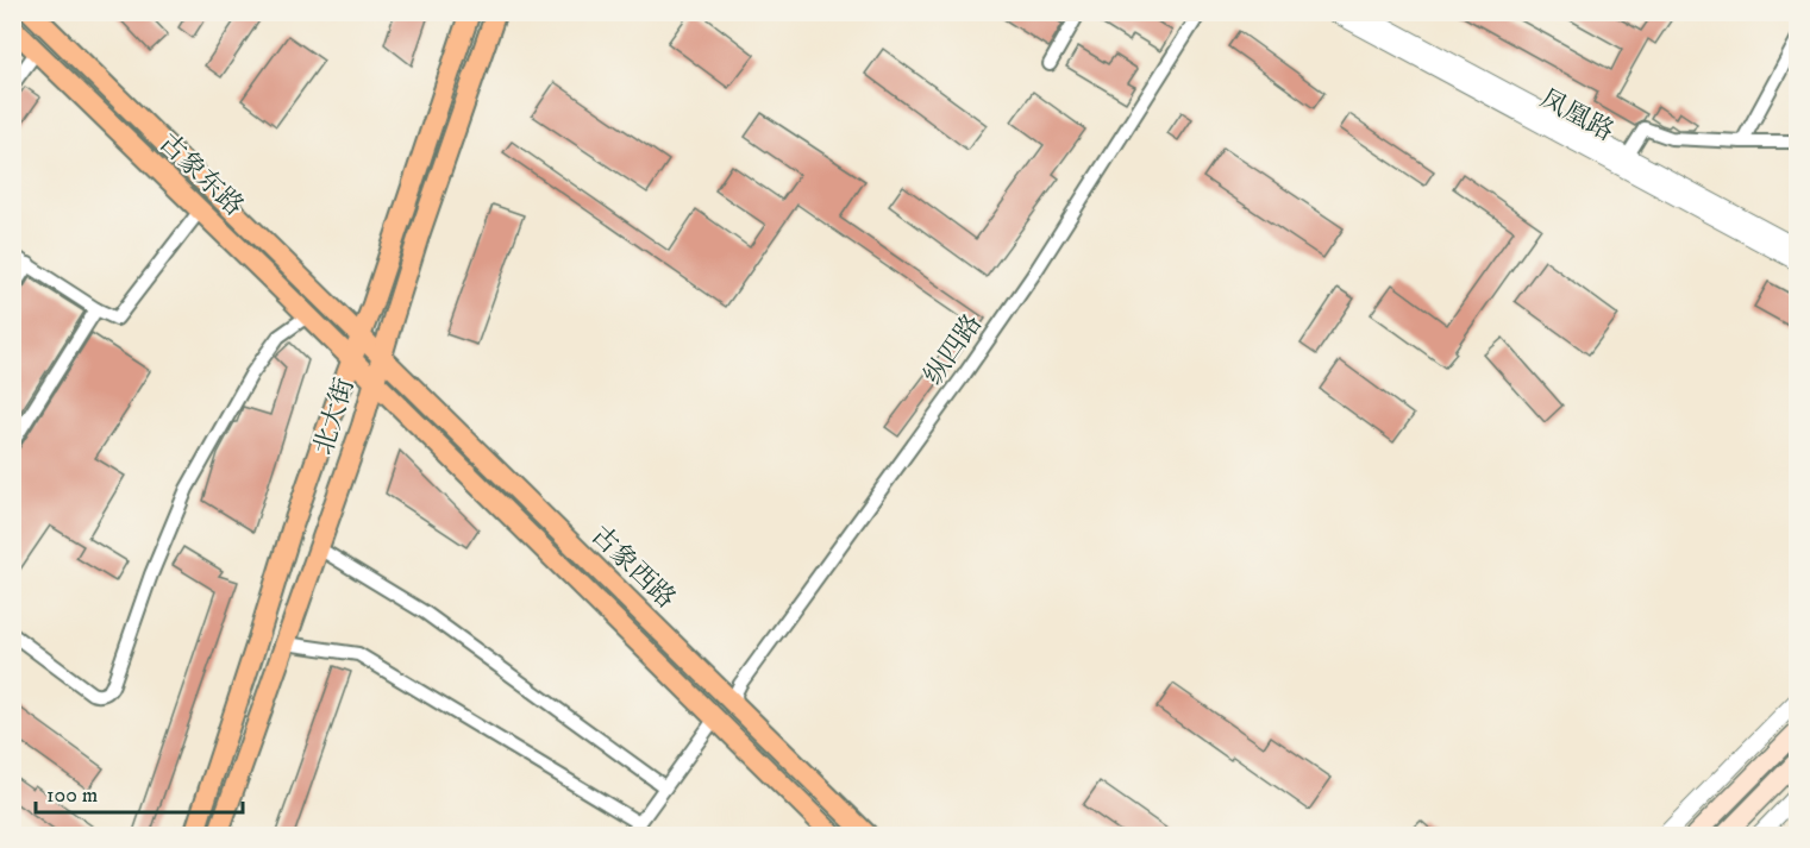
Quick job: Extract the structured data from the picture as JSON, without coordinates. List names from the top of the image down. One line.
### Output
{"streets":{"main road":["古象东路","北大街","古象西路"],"street":["凤凰路","纵四路"]},"crossings":[["古象东路","北大街"],["古象东路","古象西路"],["纵四路","古象西路"],["北大街","古象西路"]],"scale_bar":"100 m"}
